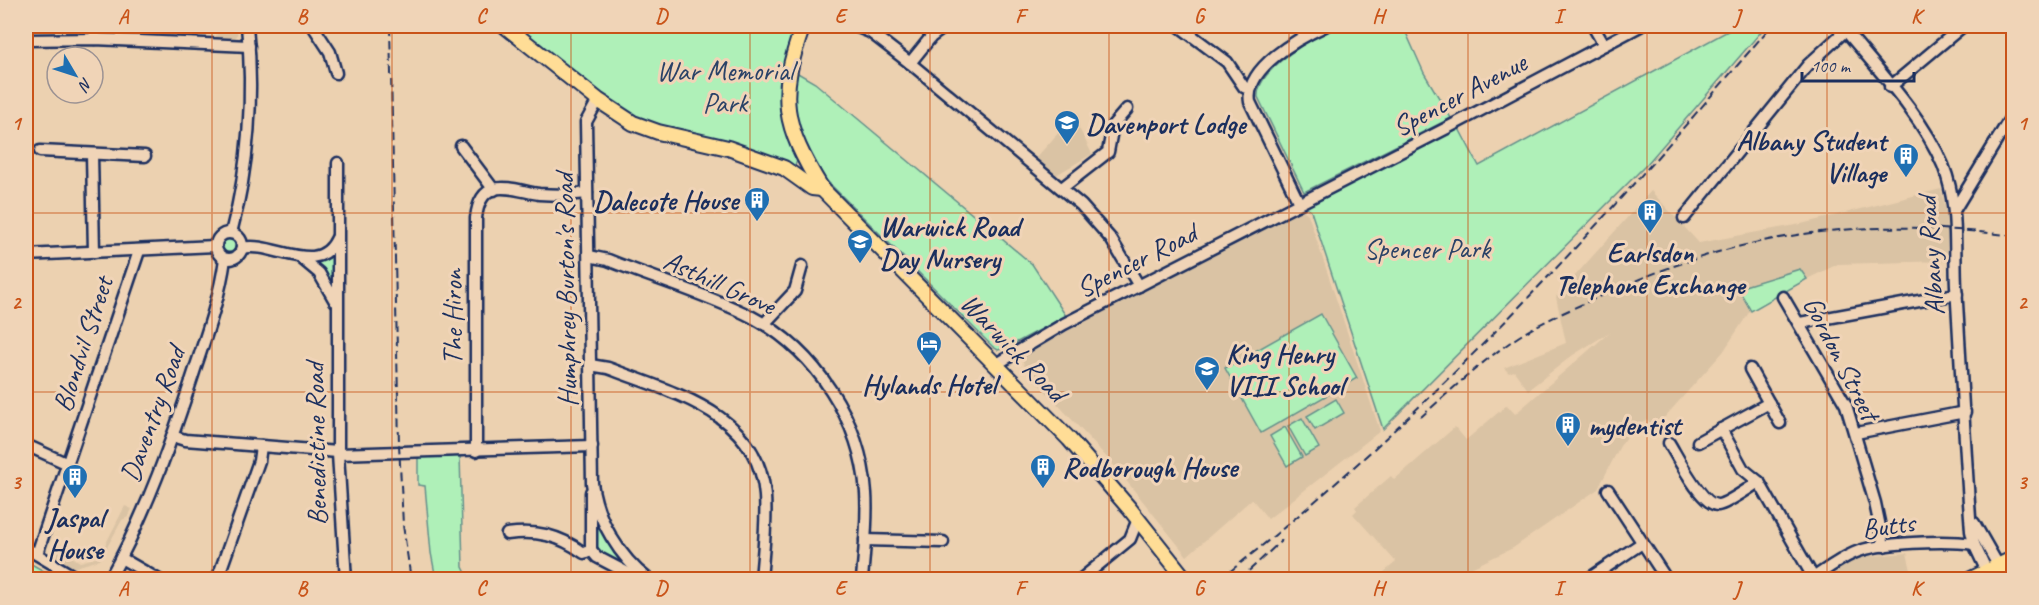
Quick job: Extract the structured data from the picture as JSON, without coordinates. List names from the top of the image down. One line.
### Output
{"streets":{"main road":["Warwick Road"],"street":["Spencer Avenue","Albany Road","Spencer Road","Asthill Grove","Humphrey Burton's Road","The Hiron","Blondvil Street","Gordon Street","Daventry Road","Benedictine Road","Butts"]},"crossings":[["Spencer Avenue","Spencer Road"],["Albany Road","Butts"],["Spencer Road","Warwick Road"],["Asthill Grove","Humphrey Burton's Road"],["Gordon Street","Butts"],["Daventry Road","Benedictine Road"]],"parks":["War Memorial Park","Spencer Park"],"places":{"school or university":["Davenport Lodge","Warwick Road Day Nursery","King Henry VIII School"],"building":["Albany Student Village","Dalecote House","Earlsdon Telephone Exchange","mydentist","Rodborough House","Jaspal House"],"hotel":["Hylands Hotel"]},"scale_bar":"100 m","north":"bottom right","grid":{"columns":["A","B","C","D","E","F","G","H","I","J","K"],"rows":["1","2","3"]}}
